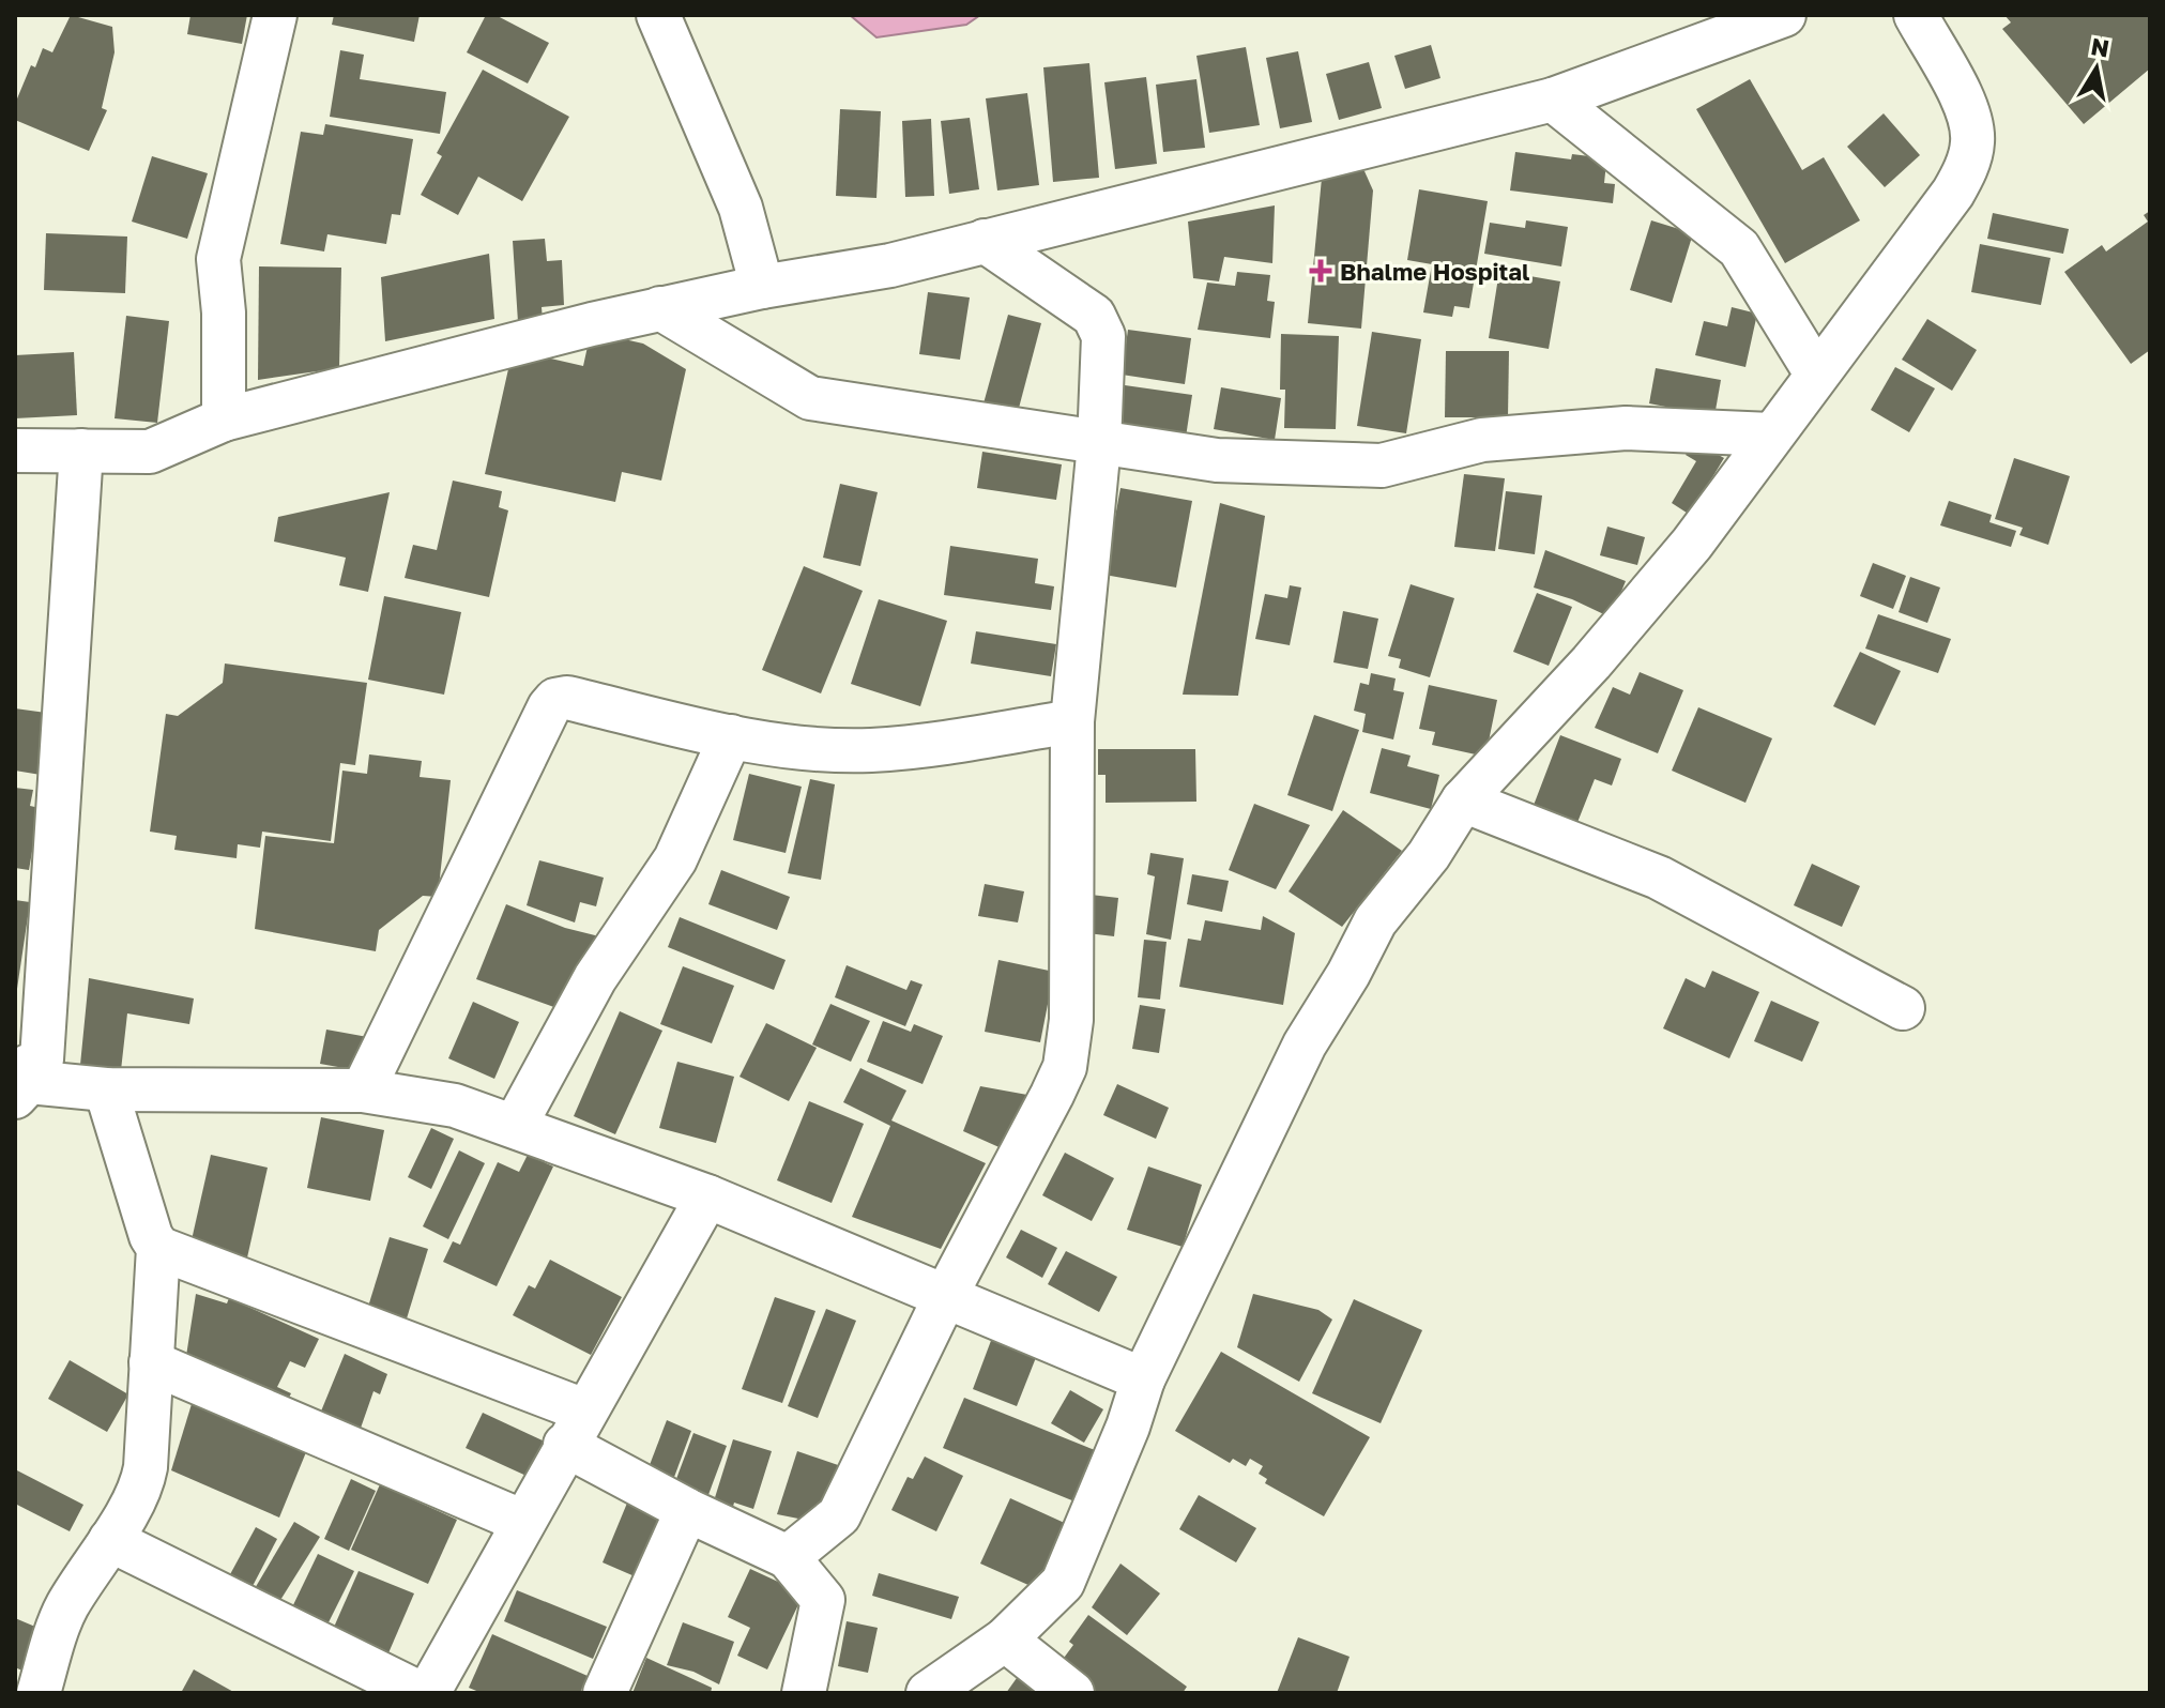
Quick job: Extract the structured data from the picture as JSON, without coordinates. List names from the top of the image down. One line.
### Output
{"places":{"health":["Bhalme Hospital"]},"north":"top"}
